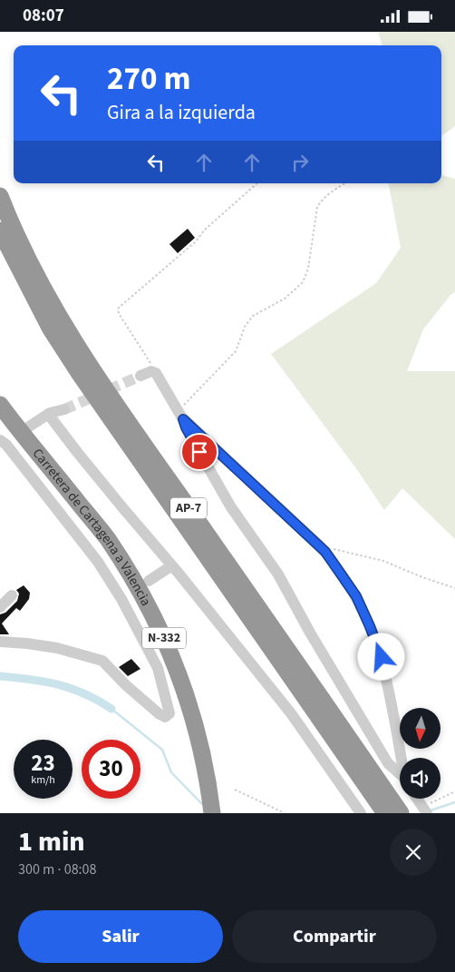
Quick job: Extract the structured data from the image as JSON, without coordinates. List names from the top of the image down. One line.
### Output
{"streets":{"highway":["AP-7","Carretera de Cartagena a Valencia","N-332"]},"north":"bottom","page":{"status":"08:07","turn":["270 m","Gira a la izquierda"],"speed":"23 km/h","limit":"30","heading":["1 min","300 m · 08:08"],"buttons":["Salir","Compartir"]}}
